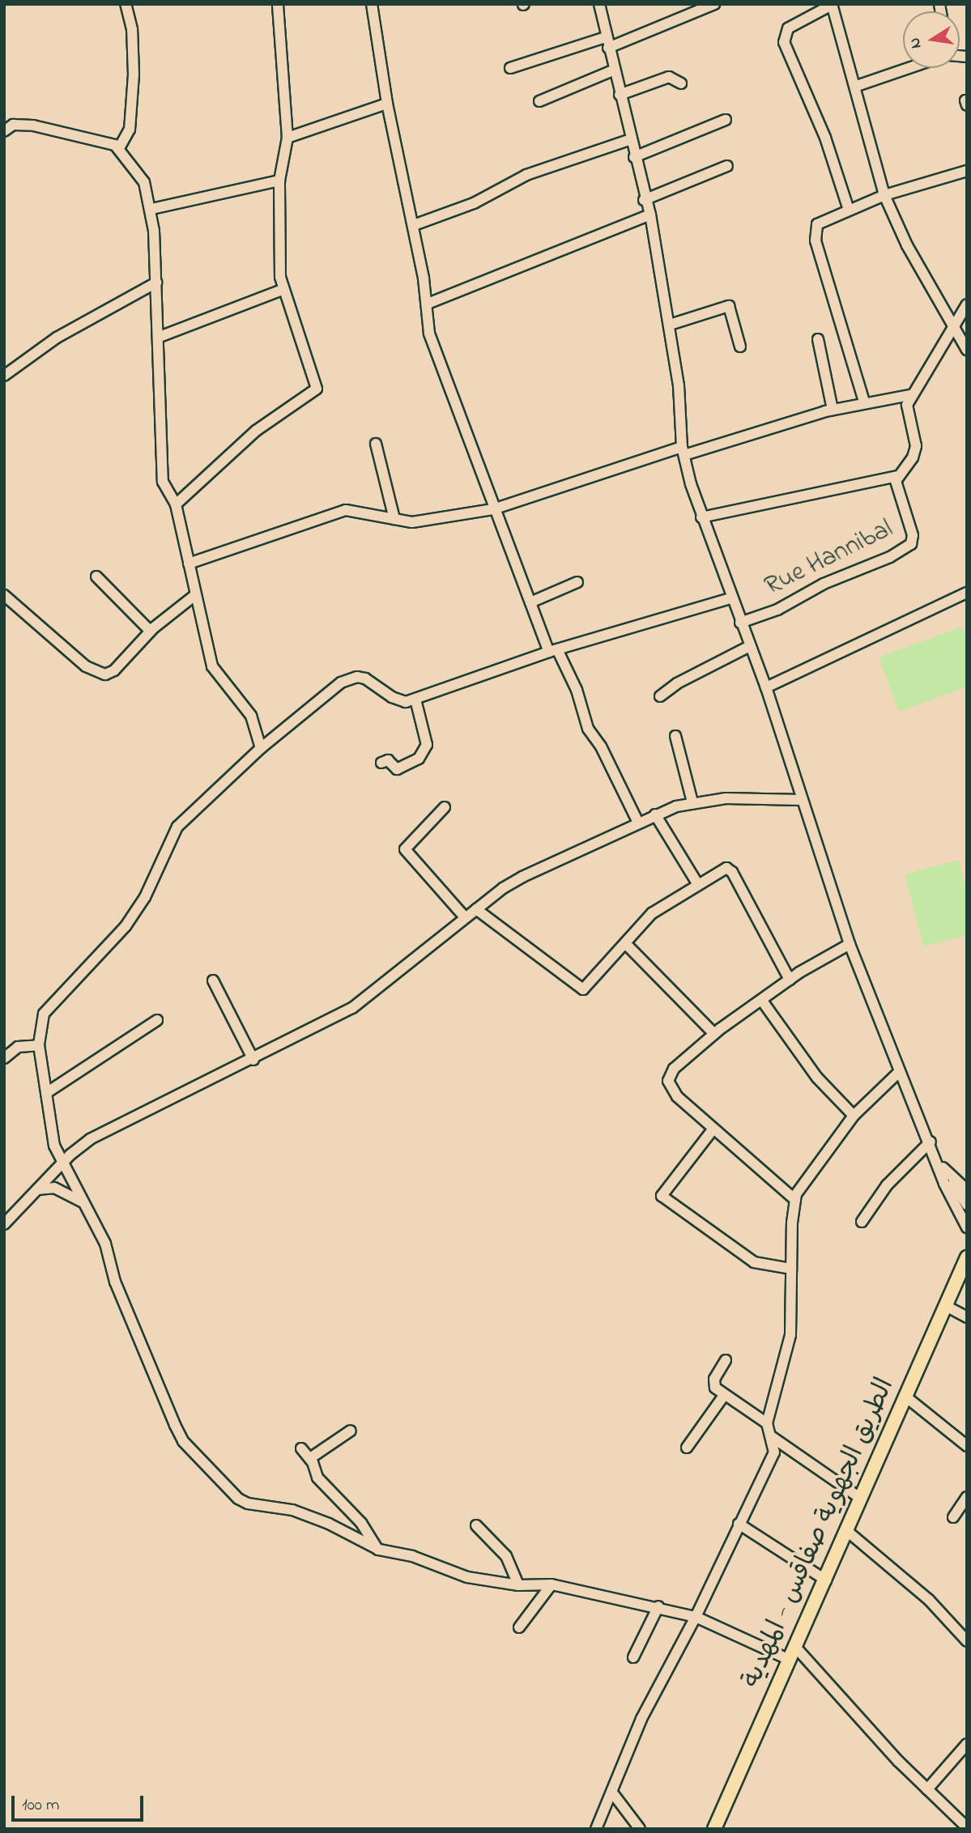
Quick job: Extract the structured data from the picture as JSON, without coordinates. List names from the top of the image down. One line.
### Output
{"streets":{"main road":["الطريق الجهوية صفاقس - المهدية"],"street":["Rue Hannibal"]},"scale_bar":"100 m","north":"left"}
